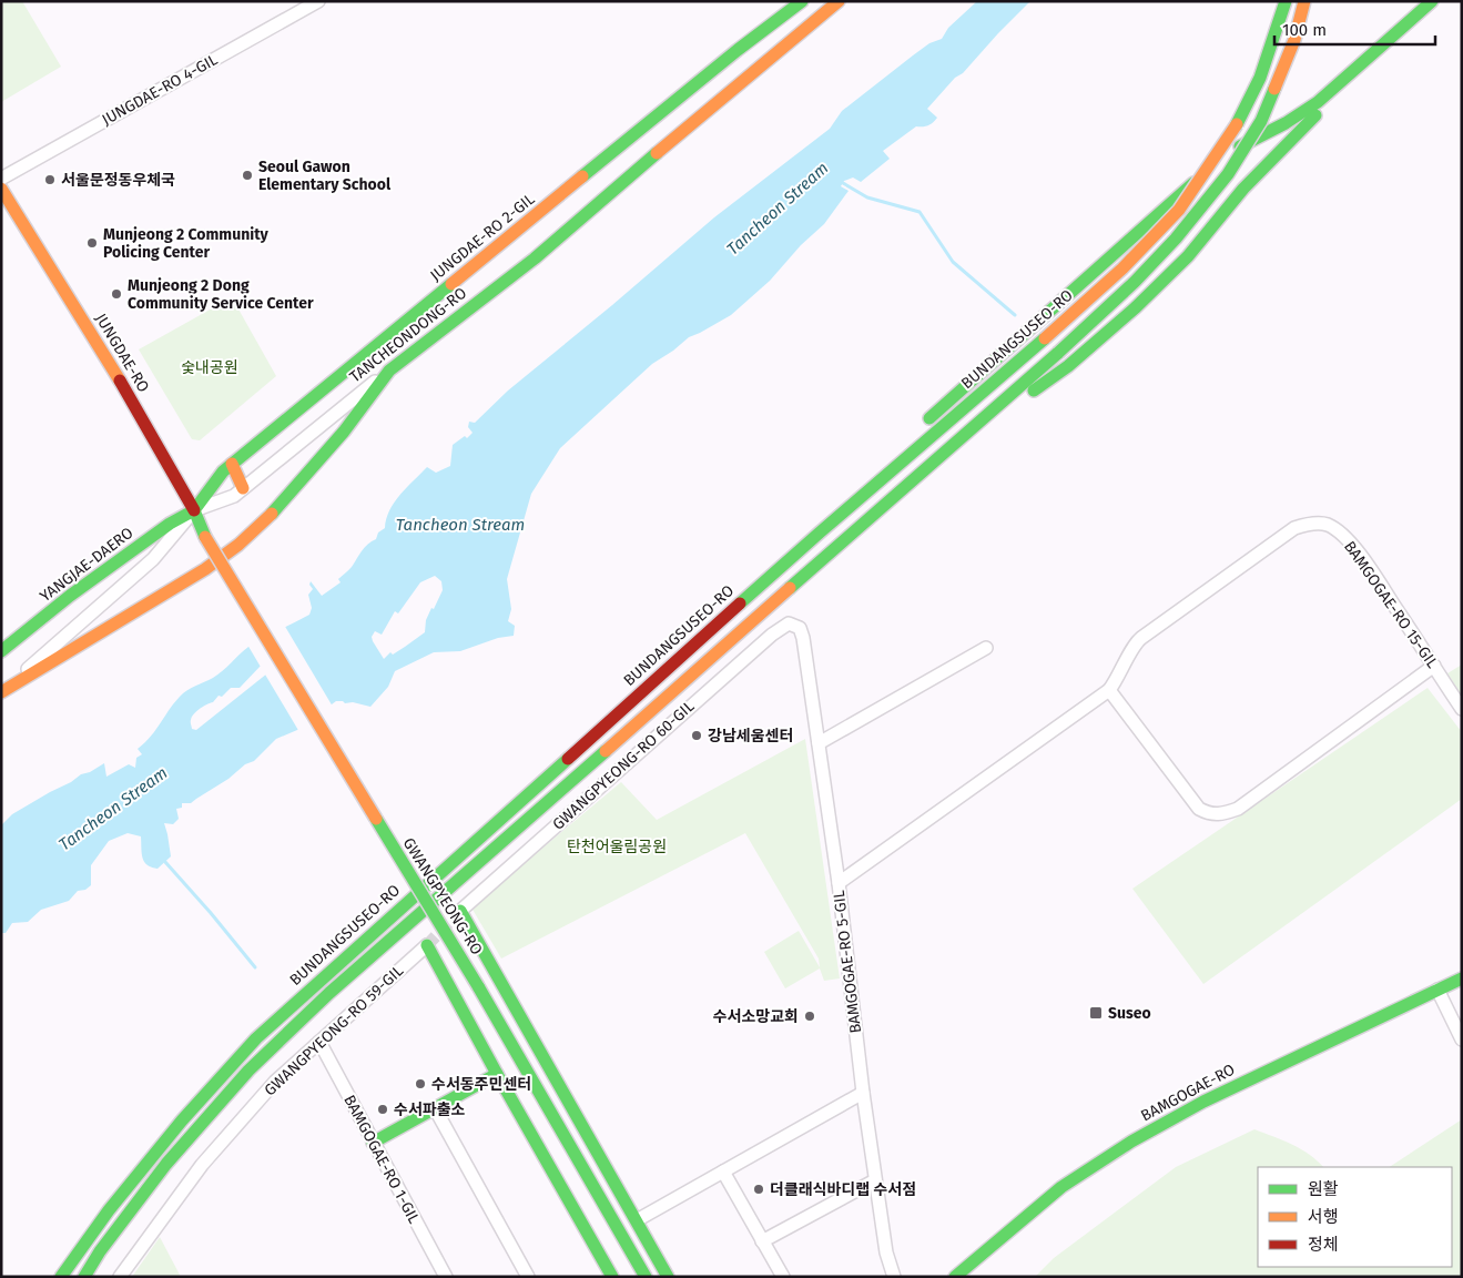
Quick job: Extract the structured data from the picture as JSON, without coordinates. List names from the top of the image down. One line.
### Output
{"streets":{"main road":["JUNGDAE-RO 2-GIL","TANCHEONDONG-RO","BUNDANGSUSEO-RO","JUNGDAE-RO","YANGJAE-DAERO","GWANGPYEONG-RO","BAMGOGAE-RO"],"street":["JUNGDAE-RO 4-GIL","BAMGOGAE-RO 15-GIL","GWANGPYEONG-RO 60-GIL","BAMGOGAE-RO 5-GIL","GWANGPYEONG-RO 59-GIL","BAMGOGAE-RO 1-GIL"]},"crossings":[["JUNGDAE-RO 2-GIL","TANCHEONDONG-RO"],["JUNGDAE-RO 2-GIL","JUNGDAE-RO"],["JUNGDAE-RO 2-GIL","YANGJAE-DAERO"],["TANCHEONDONG-RO","JUNGDAE-RO"],["TANCHEONDONG-RO","YANGJAE-DAERO"],["JUNGDAE-RO","YANGJAE-DAERO"],["JUNGDAE-RO","GWANGPYEONG-RO"],["GWANGPYEONG-RO 60-GIL","BAMGOGAE-RO 5-GIL"],["GWANGPYEONG-RO 59-GIL","BAMGOGAE-RO 1-GIL"]],"water":["Tancheon Stream"],"parks":["숯내공원","탄천어울림공원"],"places":{"other":["Seoul Gawon Elementary School","서울문정동우체국","Munjeong 2 Community Policing Center","Munjeong 2 Dong Community Service Center","강남세움센터","수서소망교회","수서동주민센터","수서파출소","더클래식바디랩 수서점"],"transit":["Suseo"]},"legend":["원활","서행","정체"],"scale_bar":"100 m"}
